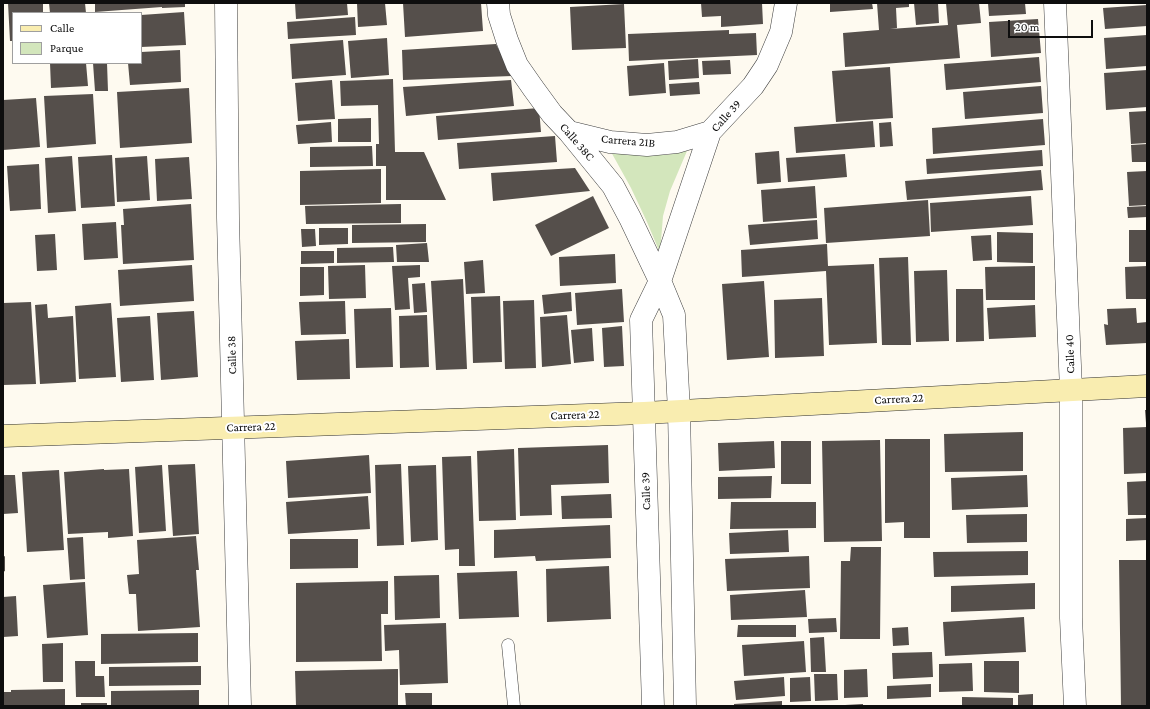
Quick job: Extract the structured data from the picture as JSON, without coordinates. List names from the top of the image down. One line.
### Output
{"streets":{"street":["Calle 39","Carrera 21B","Calle 38C","Calle 40","Calle 38","Carrera 22"]},"crossings":[["Calle 39","Carrera 21B"],["Calle 39","Calle 38C"],["Calle 39","Carrera 22"],["Carrera 21B","Calle 38C"],["Calle 40","Carrera 22"],["Calle 38","Carrera 22"]],"legend":["Calle","Parque"],"scale_bar":"20 m"}
